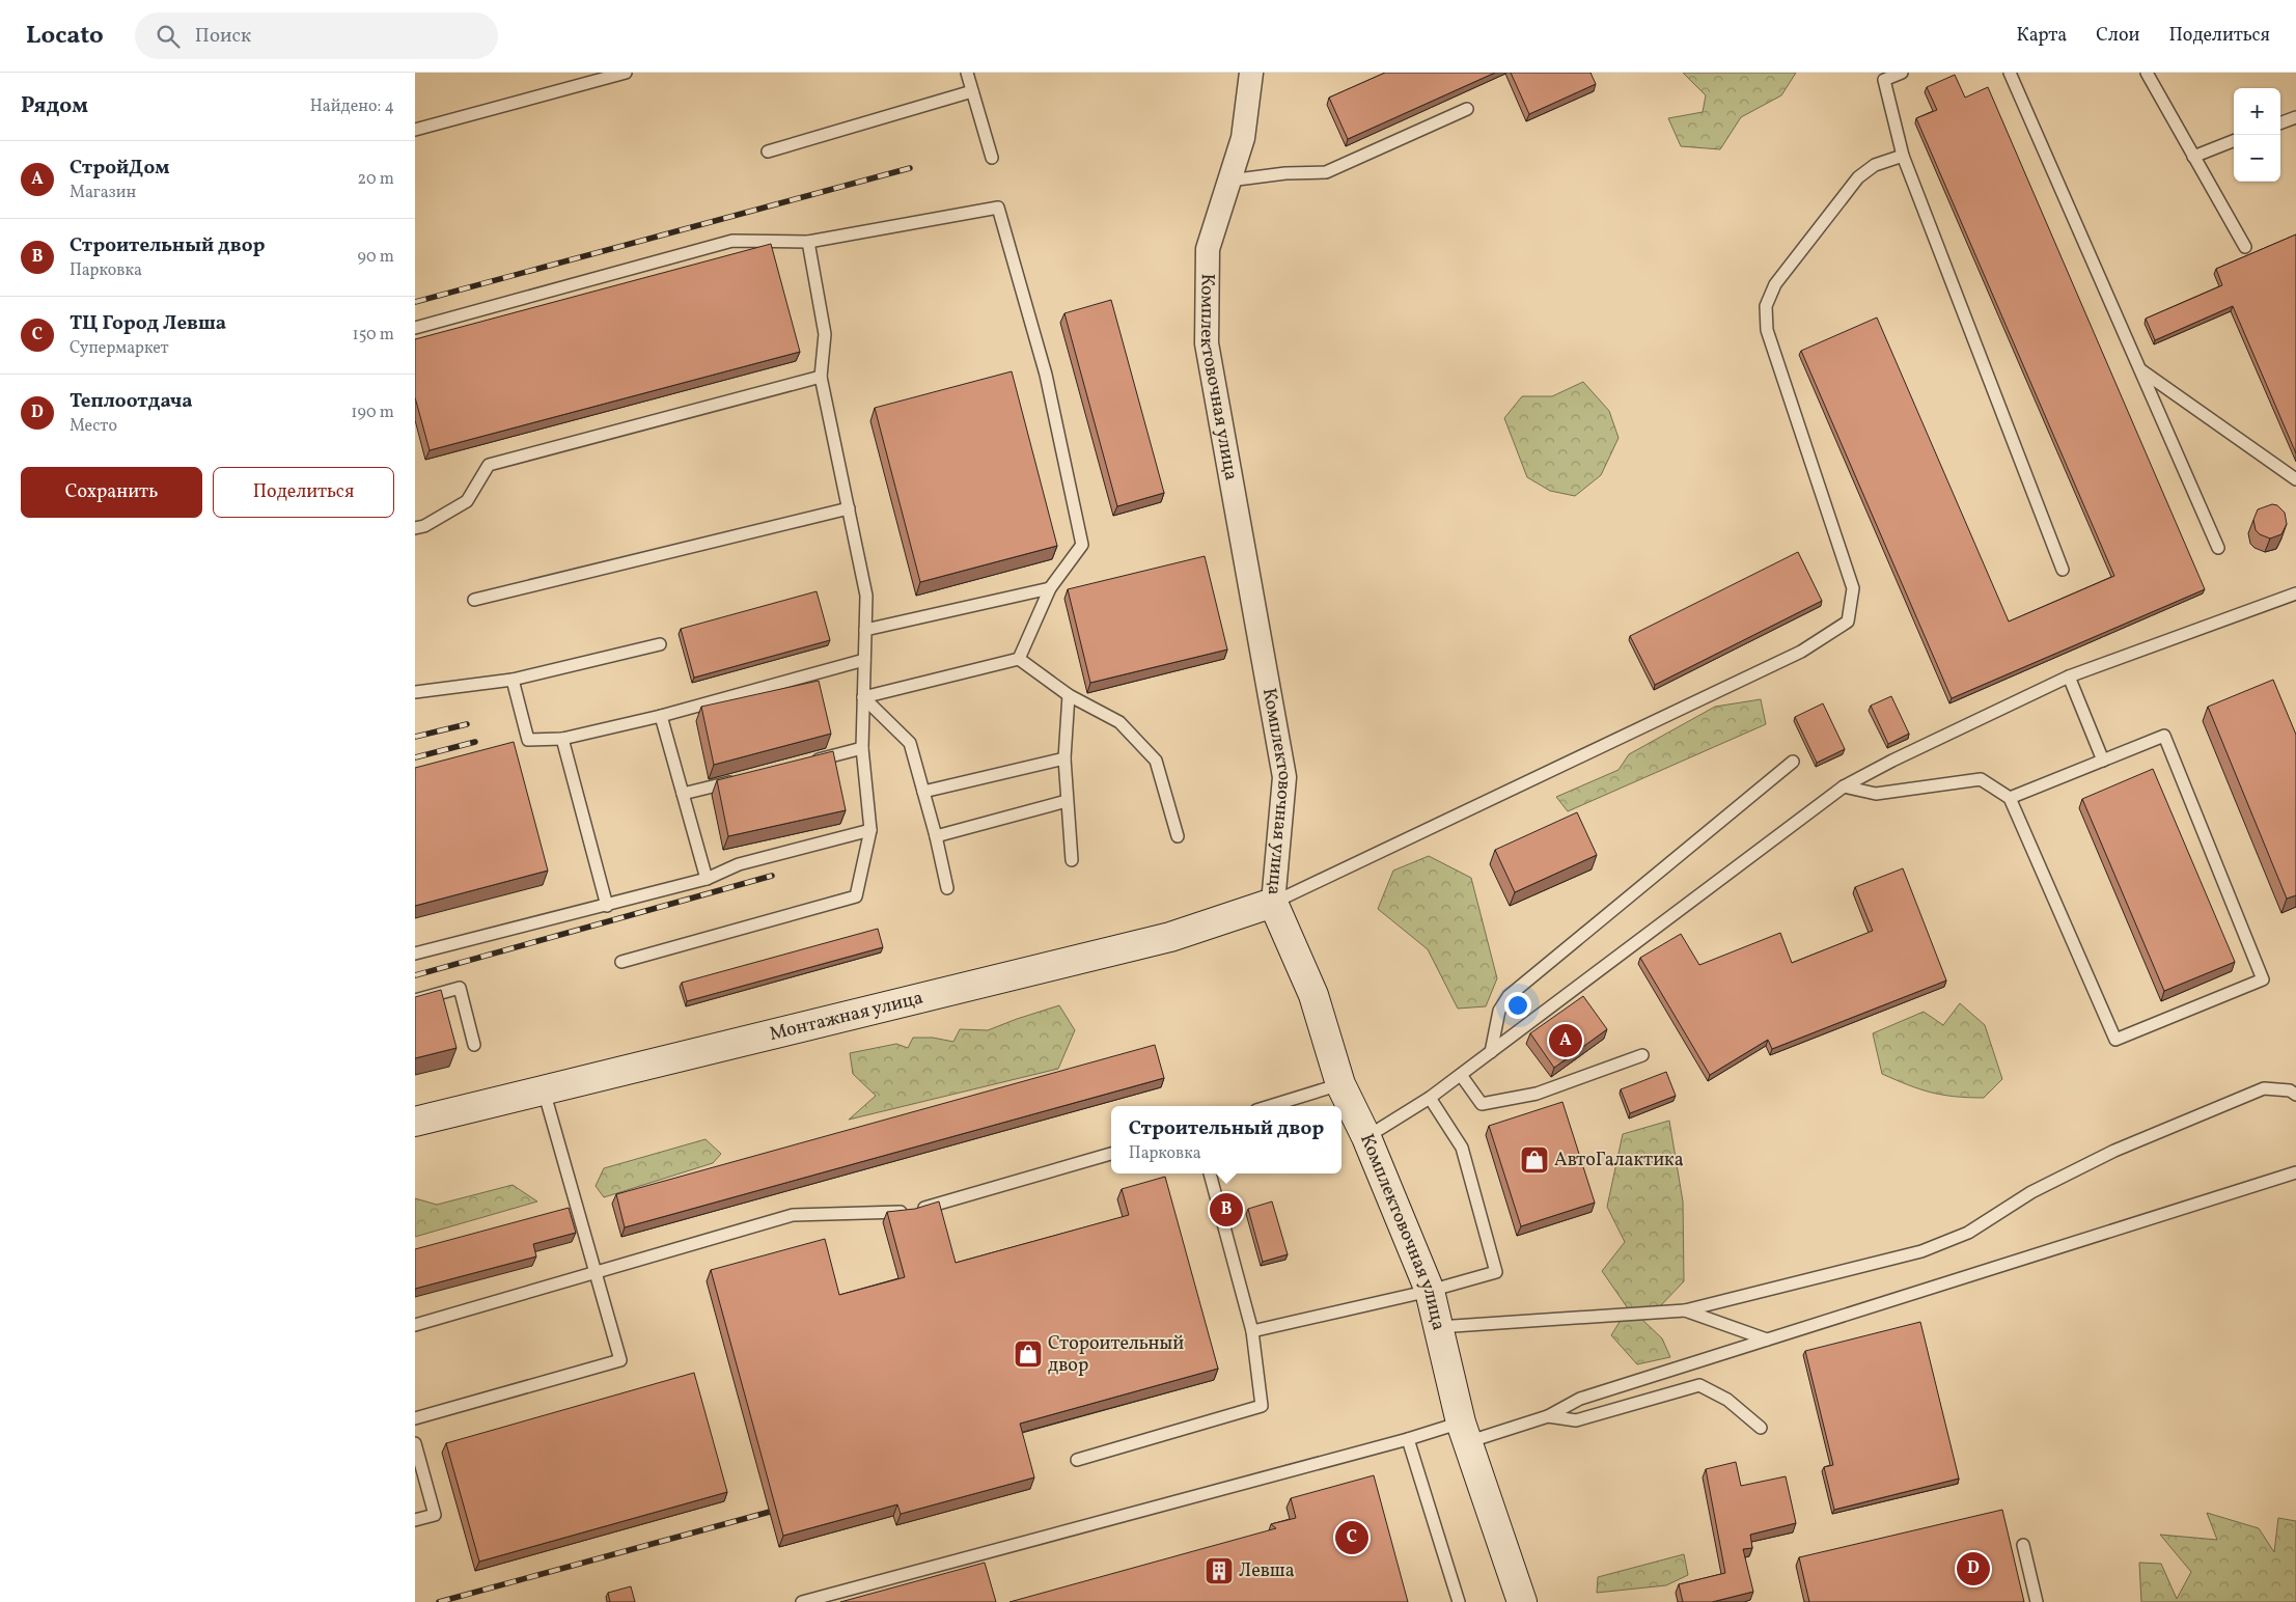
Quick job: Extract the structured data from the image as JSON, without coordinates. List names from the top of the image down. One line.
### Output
{"streets":{"street":["Комплектовочная улица","Монтажная улица"]},"crossings":[["Комплектовочная улица","Монтажная улица"]],"places":{"shop":["АвтоГалактика","Стороительный двор"],"building":["Левша"]},"page":{"header":"Locato","search":"Поиск","nav":["Карта","Слои","Поделиться"],"heading":["Рядом","Найдено: 4"],"map_buttons":["+","−"],"list":[{"mark":"A","name":"СтройДом","note":"Магазин","value":"20 m"},{"mark":"B","name":"Строительный двор","note":"Парковка","value":"90 m"},{"mark":"C","name":"ТЦ Город Левша","note":"Супермаркет","value":"150 m"},{"mark":"D","name":"Теплоотдача","note":"Место","value":"190 m"}],"buttons":["Сохранить","Поделиться"],"pins":["A","B","C","D"],"popup":["Строительный двор","Парковка"]}}
